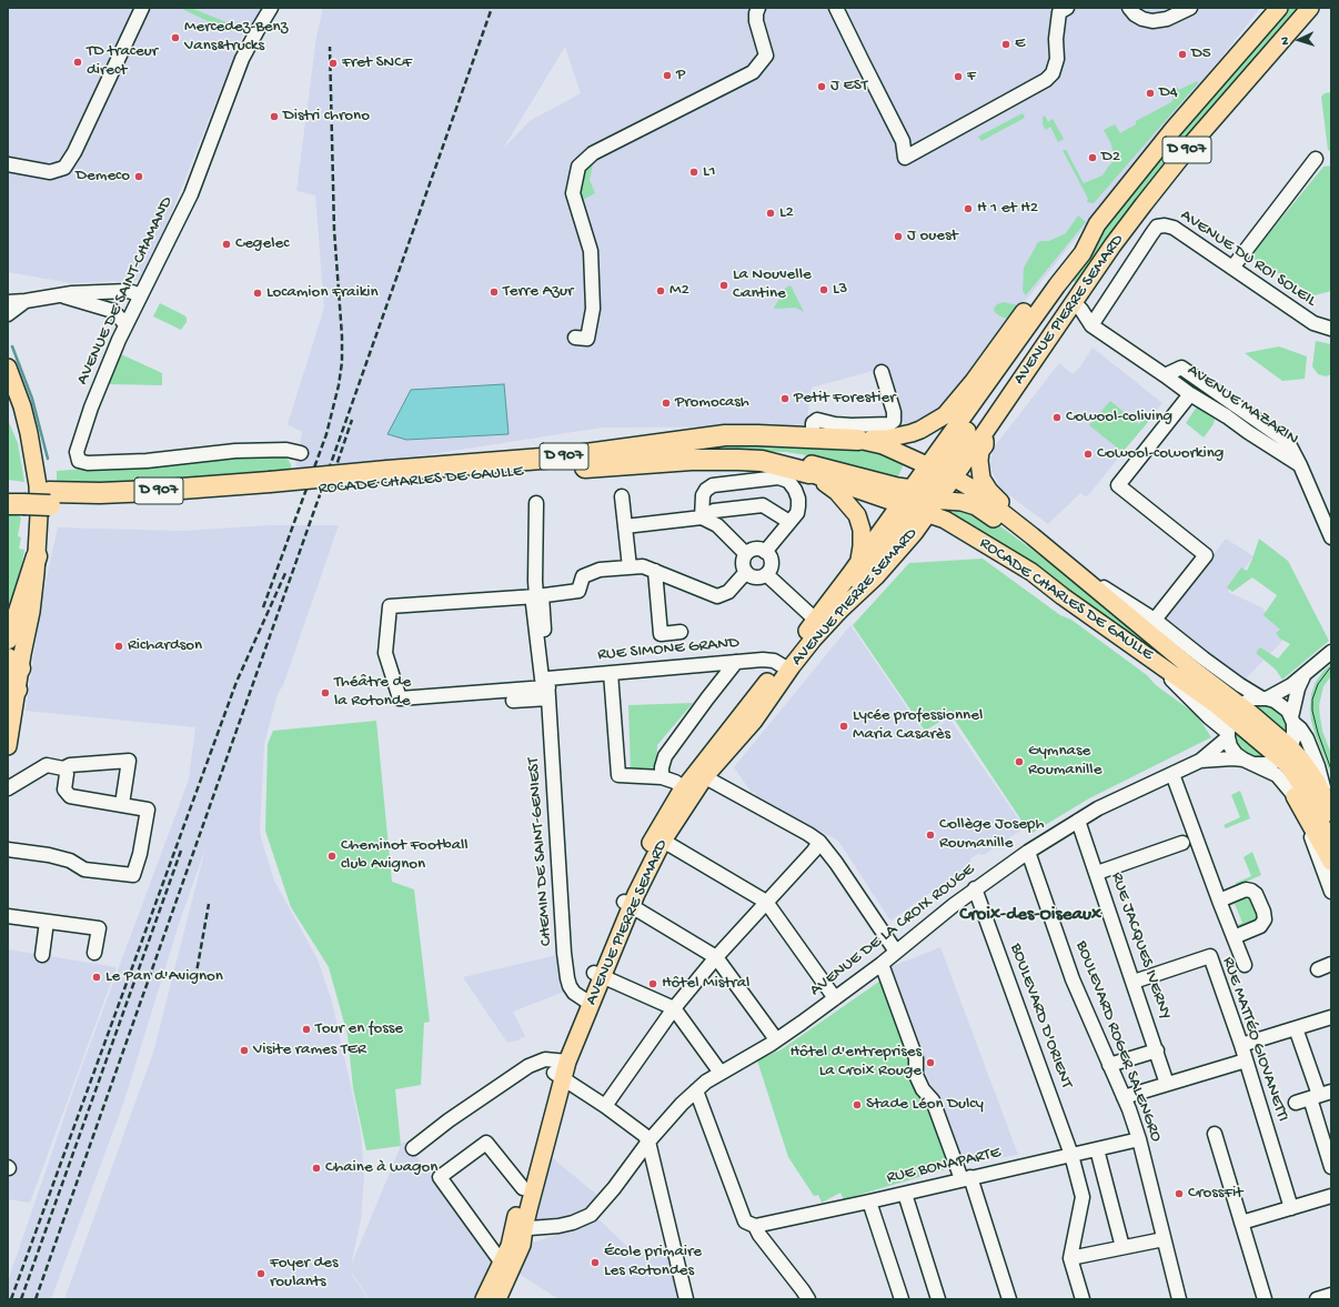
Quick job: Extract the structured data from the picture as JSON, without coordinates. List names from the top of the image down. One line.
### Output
{"streets":{"highway":["D 907","ROCADE CHARLES DE GAULLE"],"main road":["AVENUE PIERRE SEMARD"],"street":["AVENUE DU ROI SOLEIL","AVENUE DE SAINT-CHAMAND","AVENUE MAZARIN","RUE SIMONE GRAND","CHEMIN DE SAINT-GENIEST","AVENUE DE LA CROIX ROUGE","RUE JACQUES IVERNY","BOULEVARD D'ORIENT","RUE MATTÉO GIOVANETTI","BOULEVARD ROGER SALENGRO","RUE BONAPARTE"]},"crossings":[["D 907","ROCADE CHARLES DE GAULLE"],["AVENUE DU ROI SOLEIL","AVENUE MAZARIN"],["AVENUE PIERRE SEMARD","AVENUE MAZARIN"],["AVENUE PIERRE SEMARD","ROCADE CHARLES DE GAULLE"],["AVENUE PIERRE SEMARD","RUE SIMONE GRAND"],["AVENUE PIERRE SEMARD","CHEMIN DE SAINT-GENIEST"],["AVENUE PIERRE SEMARD","AVENUE DE LA CROIX ROUGE"],["ROCADE CHARLES DE GAULLE","AVENUE DE LA CROIX ROUGE"],["RUE SIMONE GRAND","CHEMIN DE SAINT-GENIEST"],["AVENUE DE LA CROIX ROUGE","RUE JACQUES IVERNY"],["AVENUE DE LA CROIX ROUGE","BOULEVARD D'ORIENT"],["AVENUE DE LA CROIX ROUGE","BOULEVARD ROGER SALENGRO"],["RUE JACQUES IVERNY","RUE MATTÉO GIOVANETTI"],["BOULEVARD D'ORIENT","RUE BONAPARTE"],["BOULEVARD ROGER SALENGRO","RUE BONAPARTE"]],"districts":["Croix-des-Oiseaux"],"places":["Mercedez-Benz Vans&trucks","E","D5","TD traceur direct","Fret SNCF","P","F","J EST","D4","Distri chrono","D2","L1","Demeco","H 1 et H2","L2","J ouest","Cegelec","La Nouvelle Cantine","L3","M2","Terre Azur","Locamion Fraikin","Petit Forestier","Promocash","Cowool-coliving","Cowool-coworking","Richardson","Théâtre de la Rotonde","Lycée professionnel Maria Casarès","Gymnase Roumanille","Collège Joseph Roumanille","Cheminot Football club Avignon","Le Pan d'Avignon","Hôtel Mistral","Tour en fosse","Visite rames TER","Hôtel d'entreprises La Croix Rouge","Stade Léon Dulcy","Chaine à wagon","CrossFit","École primaire Les Rotondes","Foyer des roulants"],"north":"left"}
